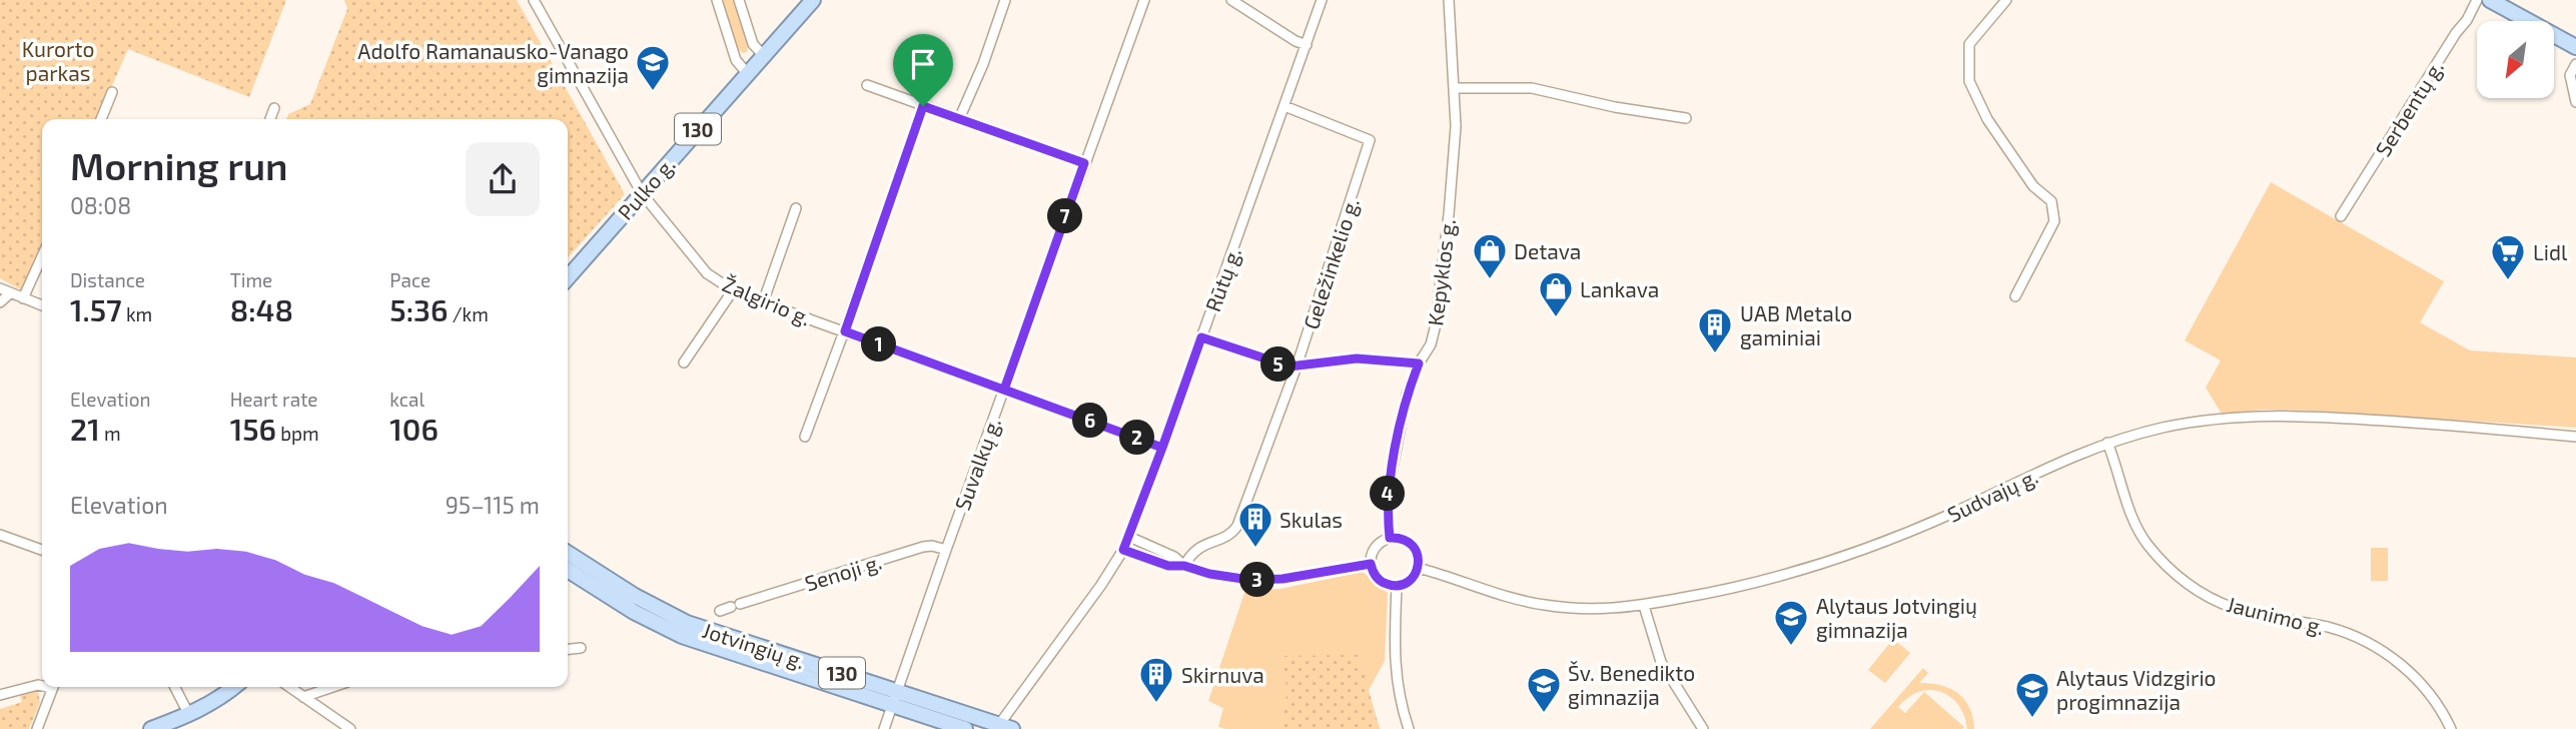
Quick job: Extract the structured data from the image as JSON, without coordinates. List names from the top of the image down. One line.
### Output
{"streets":{"main road":["130","Pulko g.","Jotvingių g."],"street":["Serbentų g.","Geležinkelio g.","Kepyklos g.","Rūtų g.","Žalgirio g.","Suvalkų g.","Sudvajų g.","Senoji g.","Jaunimo g."]},"crossings":[["Pulko g.","Žalgirio g."],["Geležinkelio g.","Rūtų g."],["Kepyklos g.","Sudvajų g."],["Rūtų g.","Žalgirio g."],["Rūtų g.","Jotvingių g."],["Žalgirio g.","Suvalkų g."],["Suvalkų g.","Senoji g."],["Suvalkų g.","Jotvingių g."],["Sudvajų g.","Jaunimo g."]],"parks":["Kurorto parkas"],"places":{"school or university":["Adolfo Ramanausko-Vanago gimnazija","Alytaus Jotvingių gimnazija","Šv. Benedikto gimnazija","Alytaus Vidzgirio progimnazija"],"shop":["Detava","Lankava"],"supermarket":["Lidl"],"building":["UAB Metalo gaminiai","Skulas","Skirnuva"]},"north":"bottom left","page":{"heading":["Morning run","08:08"],"pins":["7","1","5","6","2","4","3"],"stats":[["Distance","1.57 km"],["Time","8:48"],["Pace","5:36 /km"],["Elevation","21 m"],["Heart rate","156 bpm"],["kcal","106"]],"chart":["Elevation","95–115 m"]}}
